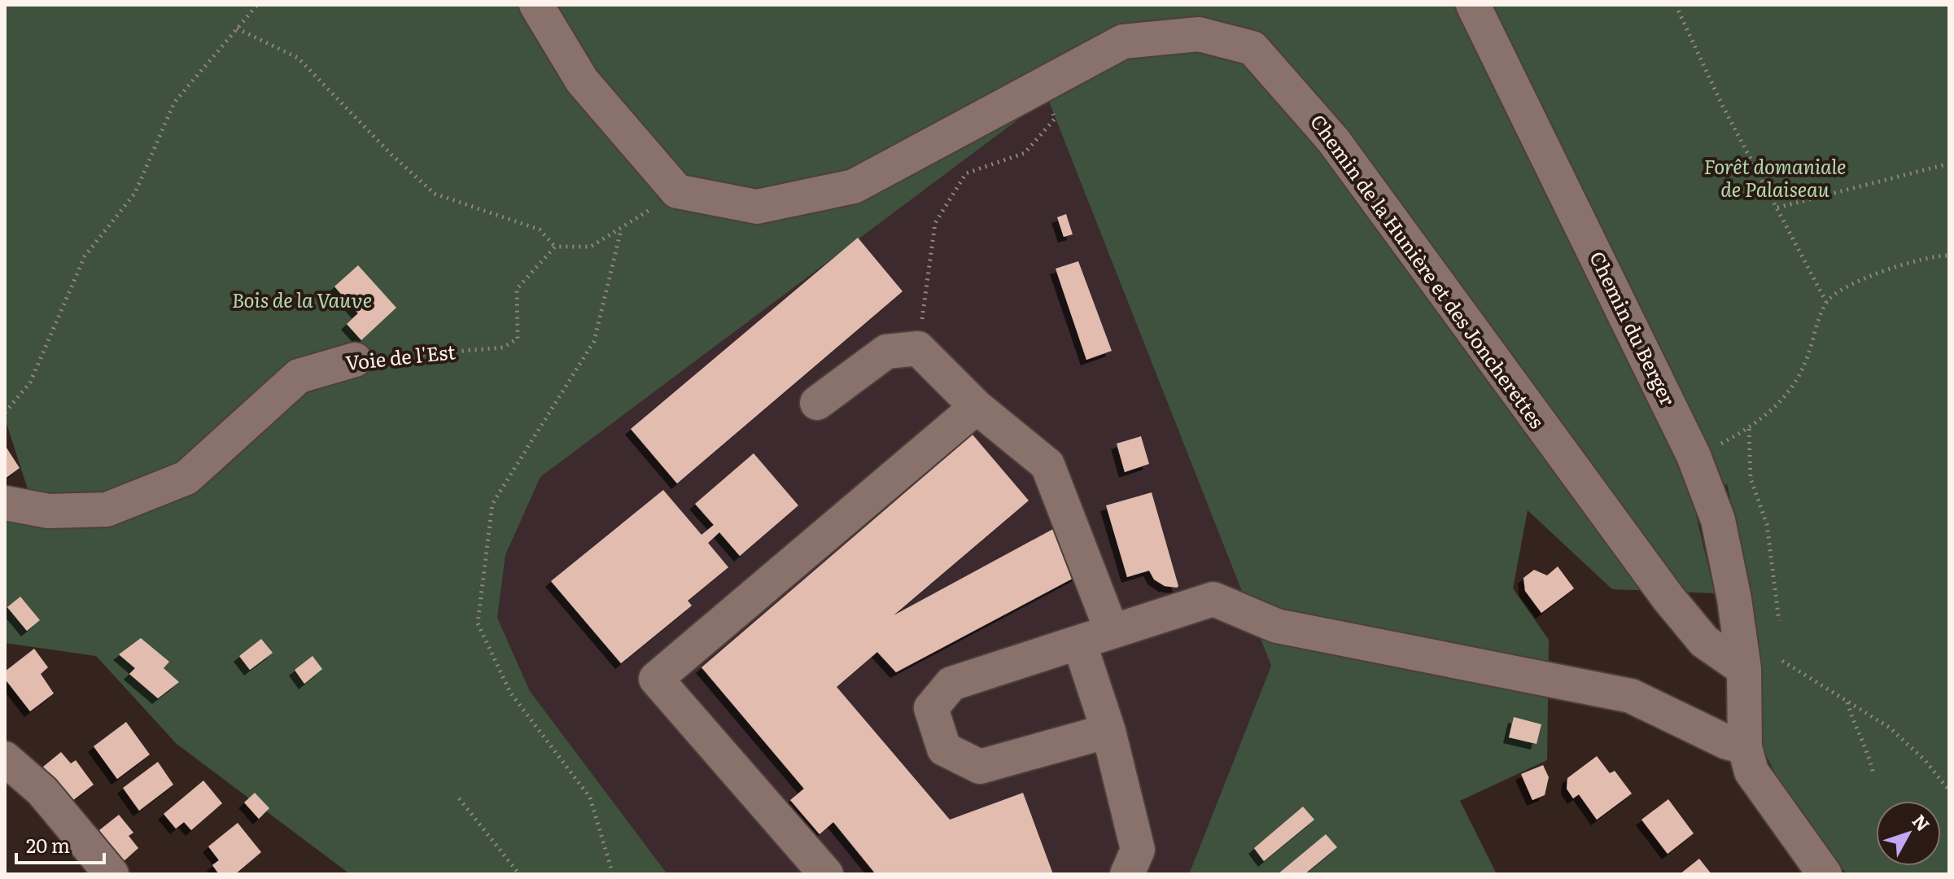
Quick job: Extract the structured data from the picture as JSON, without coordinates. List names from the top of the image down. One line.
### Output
{"streets":{"street":["Chemin de la Hunière et des Joncherettes","Chemin du Berger","Voie de l'Est"]},"crossings":[["Chemin de la Hunière et des Joncherettes","Chemin du Berger"]],"parks":["Forêt domaniale de Palaiseau","Bois de la Vauve"],"scale_bar":"20 m","north":"top right"}
